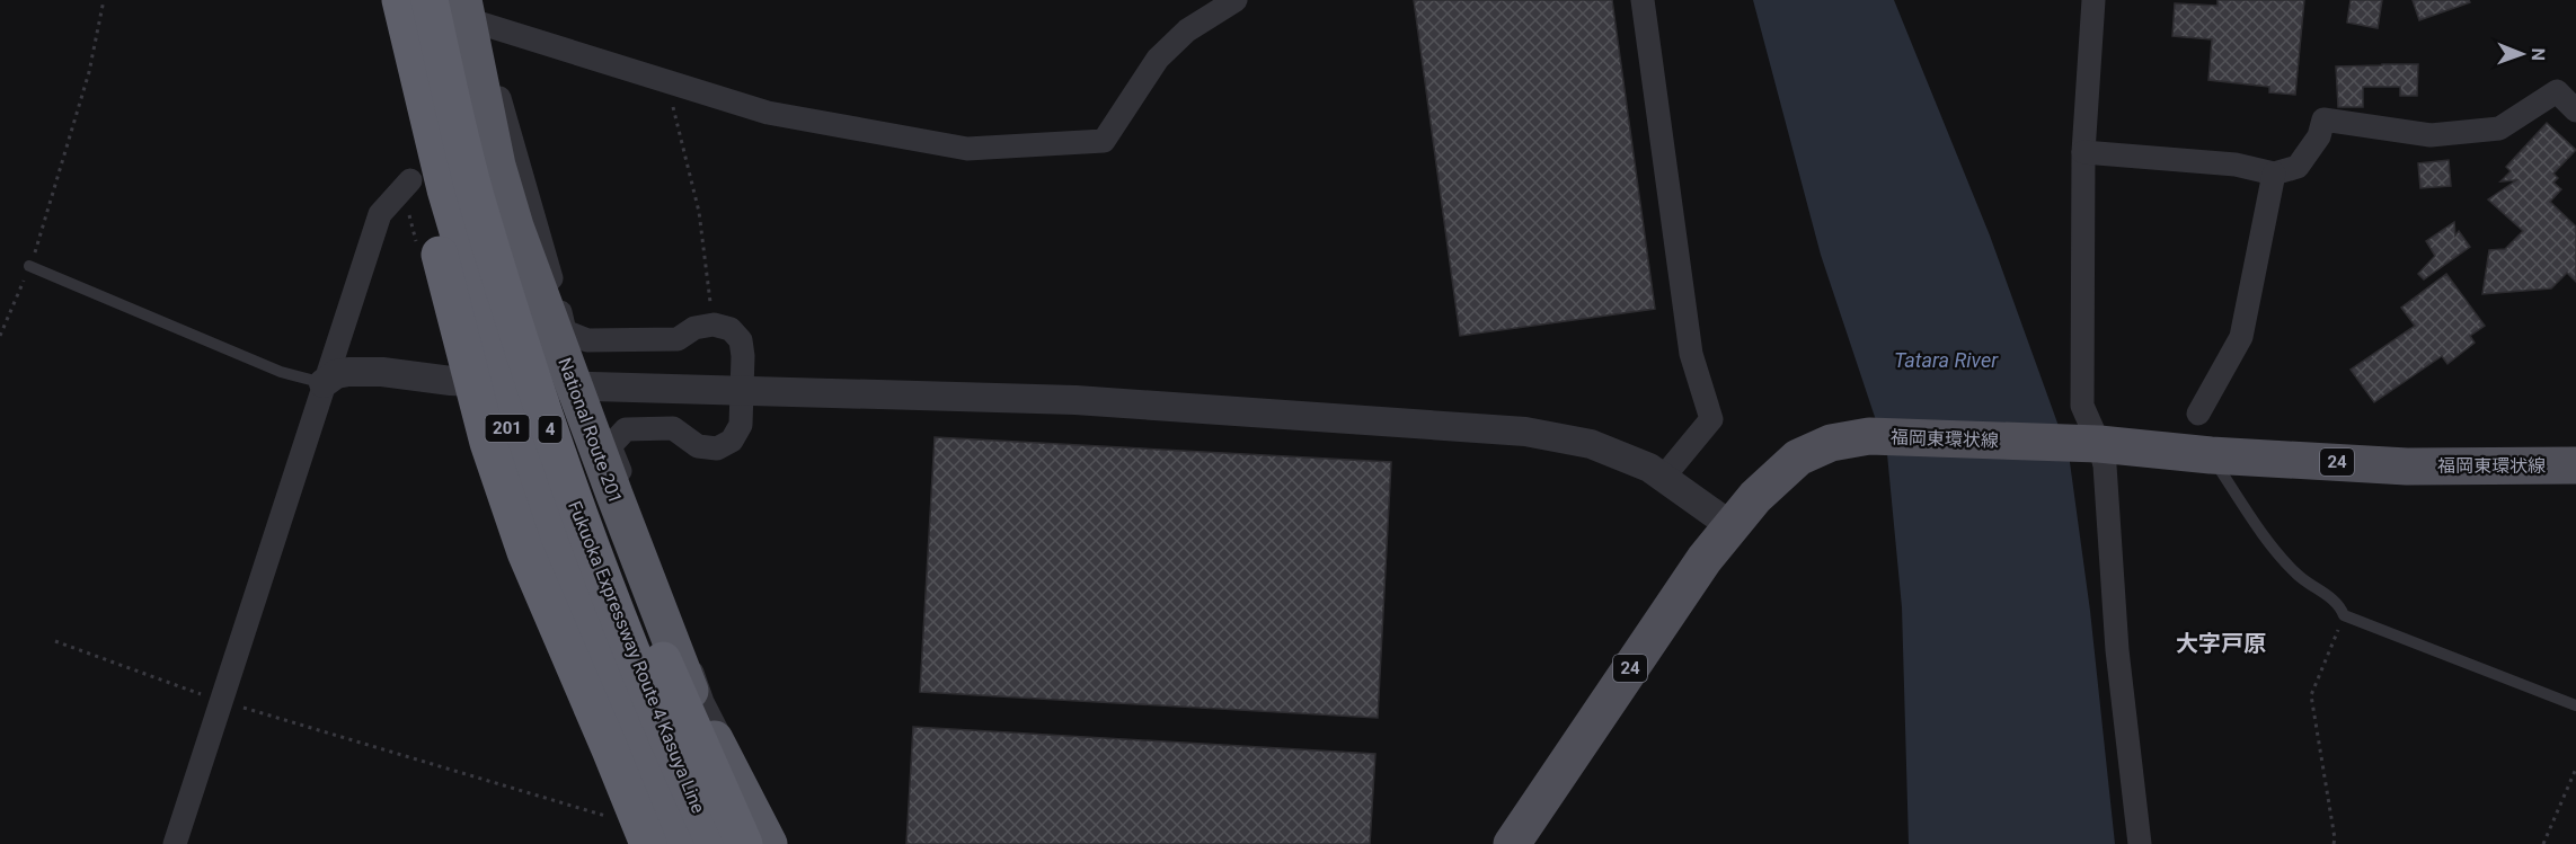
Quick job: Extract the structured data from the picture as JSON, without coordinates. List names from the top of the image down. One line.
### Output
{"streets":{"highway":["201","4","National Route 201","Fukuoka Expressway Route 4 Kasuya Line"],"main road":["福岡東環状線","24"]},"crossings":[["201","Fukuoka Expressway Route 4 Kasuya Line"]],"districts":["大字戸原"],"water":["Tatara River"],"north":"right"}
